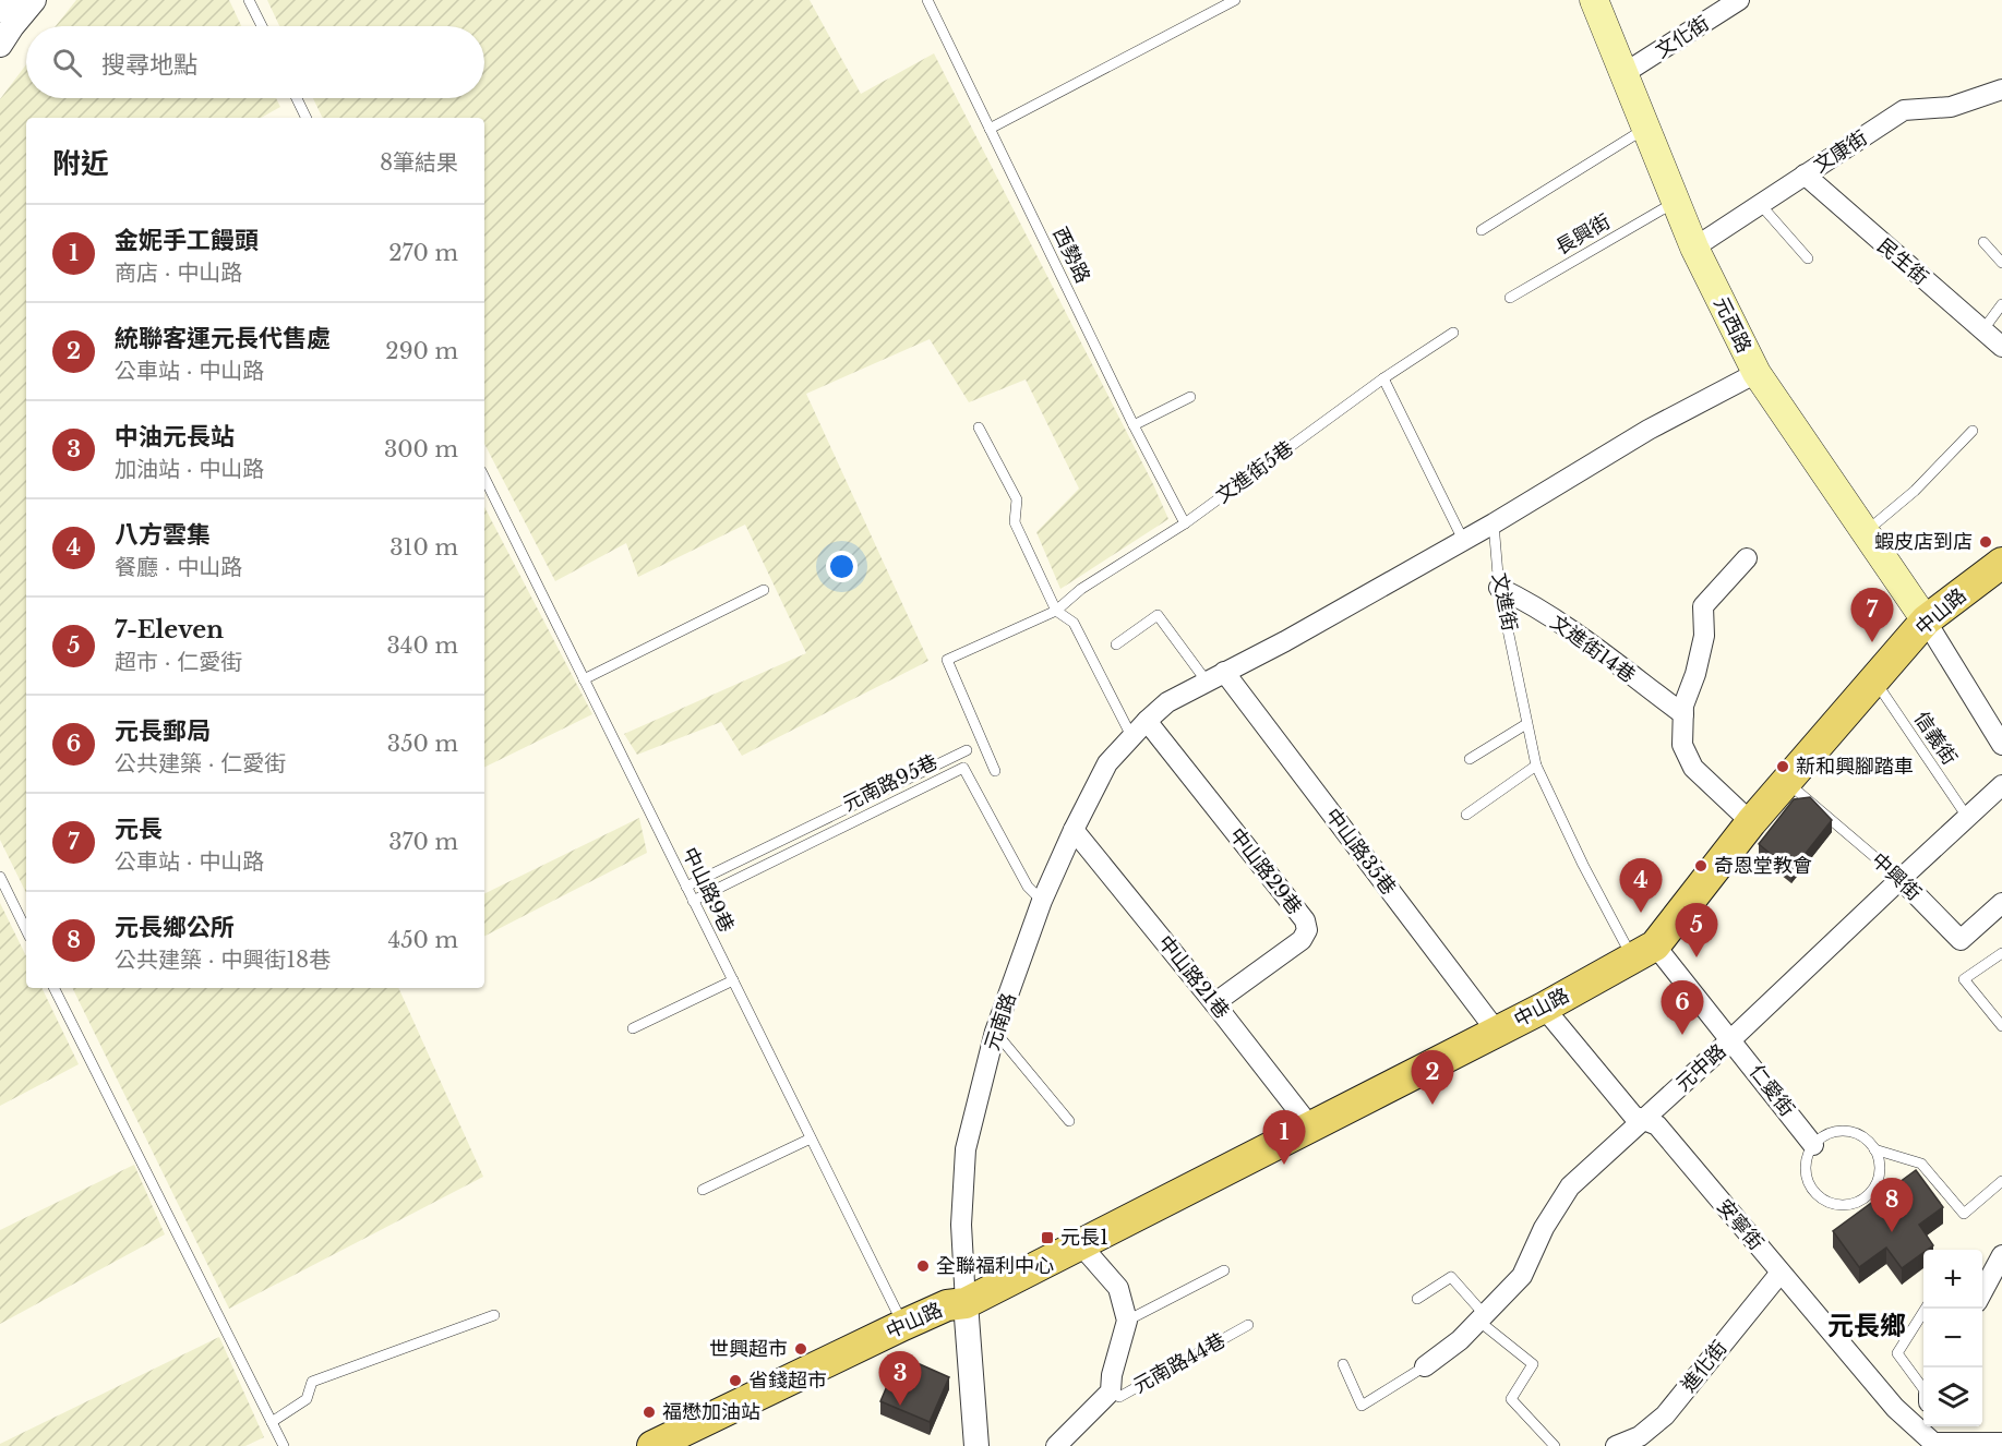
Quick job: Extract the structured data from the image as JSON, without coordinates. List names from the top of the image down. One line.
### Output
{"streets":{"main road":["元西路","中山路"],"street":["文化街","文康街","民生街","文進街14巷","中山路35巷","中山路29巷","中興街","中山路21巷","元南路","元中路","仁愛街","安寧街","元南路44巷","進化街"],"lane":["長興街","西勢路","文進街5巷","文進街","信義街","元南路95巷","中山路9巷"]},"crossings":[["文化街","元西路"],["文康街","民生街"],["文康街","元西路"],["長興街","元西路"],["西勢路","文進街5巷"],["元西路","中山路"],["文進街","中山路"],["文進街","文進街14巷"],["文進街","仁愛街"],["中山路","信義街"],["中山路","中山路35巷"],["中山路","中興街"],["中山路","中山路9巷"],["中山路","中山路21巷"],["中山路","元南路"],["中山路","仁愛街"],["中山路","安寧街"],["信義街","元中路"],["元南路95巷","中山路9巷"],["元南路95巷","元南路"],["中山路35巷","元南路"],["中山路29巷","中山路21巷"],["中山路29巷","元南路"],["中興街","元中路"],["中山路21巷","元南路"],["元中路","仁愛街"],["元中路","安寧街"],["安寧街","進化街"]],"districts":["元長鄉"],"places":{"other":["蝦皮店到店","新和興腳踏車","奇恩堂教會","全聯福利中心","世興超市","省錢超市","福懋加油站"],"transit":["元長1"]},"page":{"search":"搜尋地點","heading":["附近","8筆結果"],"list":[{"mark":"1","name":"金妮手工饅頭","note":"商店 · 中山路","value":"270 m"},{"mark":"2","name":"統聯客運元長代售處","note":"公車站 · 中山路","value":"290 m"},{"mark":"3","name":"中油元長站","note":"加油站 · 中山路","value":"300 m"},{"mark":"4","name":"八方雲集","note":"餐廳 · 中山路","value":"310 m"},{"mark":"5","name":"7-Eleven","note":"超市 · 仁愛街","value":"340 m"},{"mark":"6","name":"元長郵局","note":"公共建築 · 仁愛街","value":"350 m"},{"mark":"7","name":"元長","note":"公車站 · 中山路","value":"370 m"},{"mark":"8","name":"元長鄉公所","note":"公共建築 · 中興街18巷","value":"450 m"}],"pins":["7","4","5","6","2","1","8","3"],"map_buttons":["+","−"]}}
